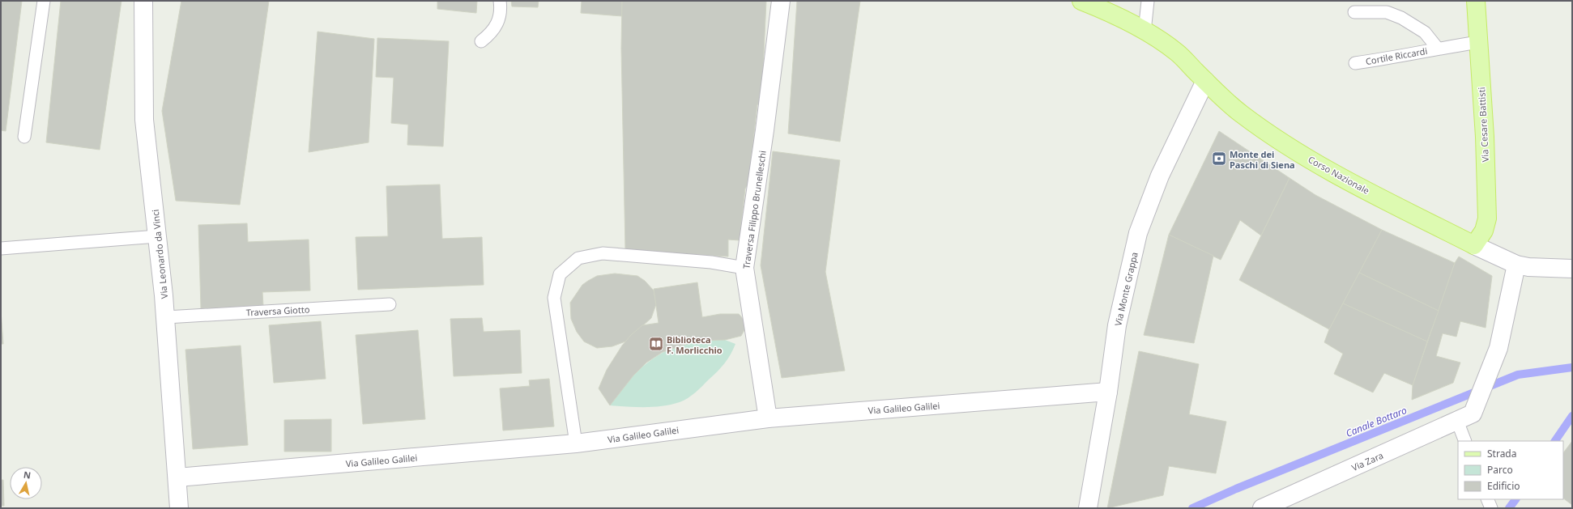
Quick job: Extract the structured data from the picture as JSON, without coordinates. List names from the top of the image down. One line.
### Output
{"streets":{"main road":["Via Cesare Battisti","Corso Nazionale"],"street":["Traversa Filippo Brunelleschi","Via Leonardo da Vinci","Via Monte Grappa","Via Galileo Galilei","Via Zara"],"lane":["Cortile Riccardi","Traversa Giotto"]},"crossings":[["Cortile Riccardi","Via Cesare Battisti"],["Via Cesare Battisti","Corso Nazionale"],["Corso Nazionale","Via Monte Grappa"],["Traversa Filippo Brunelleschi","Via Galileo Galilei"],["Via Leonardo da Vinci","Traversa Giotto"],["Via Leonardo da Vinci","Via Galileo Galilei"],["Via Monte Grappa","Via Galileo Galilei"]],"water":["Canale Bottaro"],"places":{"bank":["Monte dei Paschi di Siena"],"library":["Biblioteca F. Morlicchio"]},"legend":["Strada","Parco","Edificio"],"north":"top"}
